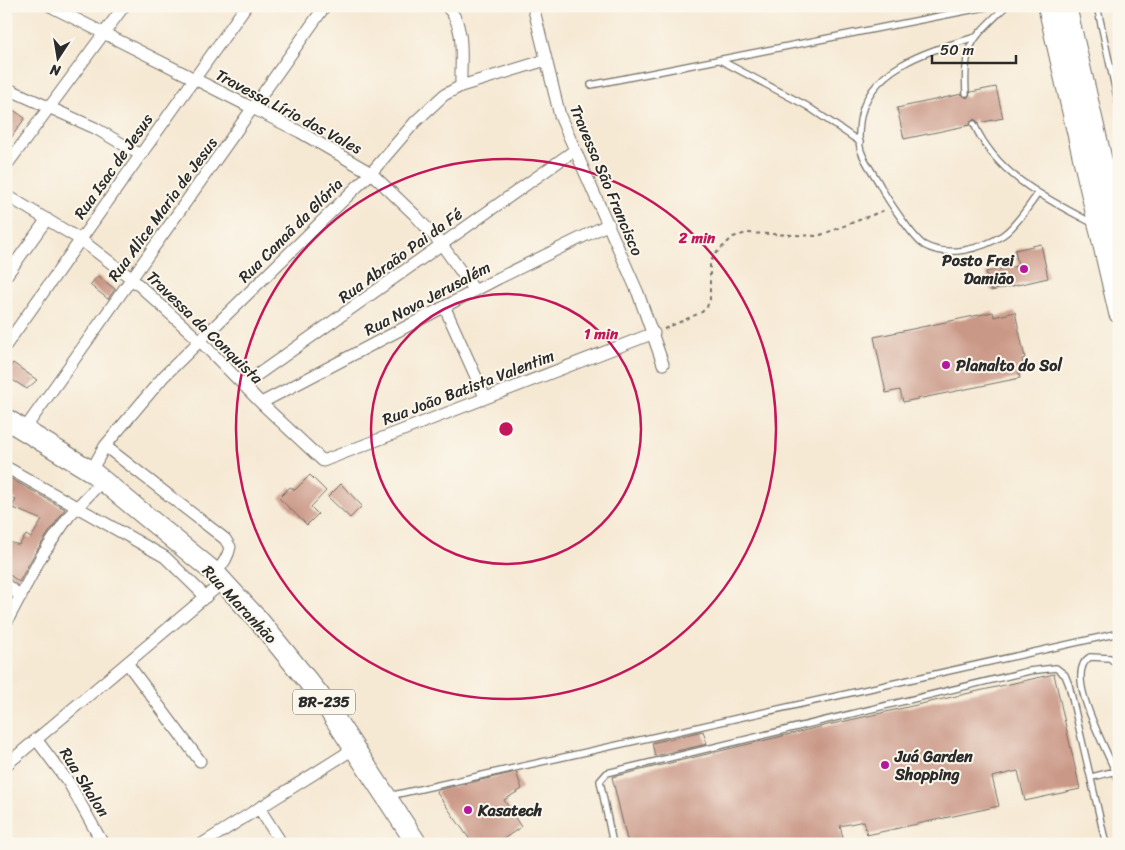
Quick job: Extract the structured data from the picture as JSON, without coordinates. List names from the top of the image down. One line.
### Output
{"streets":{"highway":["Rua Maranhão","BR-235"],"street":["Travessa Lírio dos Vales","Rua Isac de Jesus","Travessa São Francisco","Rua Alice Maria de Jesus","Rua Canaã da Glória","Rua Abraão Pai da Fé","Rua Nova Jerusalém","Travessa da Conquista","Rua João Batista Valentim","Rua Shalon"]},"crossings":[["Travessa Lírio dos Vales","Rua Isac de Jesus"],["Travessa Lírio dos Vales","Rua Alice Maria de Jesus"],["Travessa Lírio dos Vales","Rua Canaã da Glória"],["Travessa Lírio dos Vales","Rua Abraão Pai da Fé"],["Travessa Lírio dos Vales","Rua Nova Jerusalém"],["Rua Isac de Jesus","Travessa da Conquista"],["Travessa São Francisco","Rua Canaã da Glória"],["Travessa São Francisco","Rua Abraão Pai da Fé"],["Travessa São Francisco","Rua Nova Jerusalém"],["Travessa São Francisco","Rua João Batista Valentim"],["Rua Alice Maria de Jesus","Travessa da Conquista"],["Rua Alice Maria de Jesus","Rua Maranhão"],["Rua Canaã da Glória","Travessa da Conquista"],["Rua Canaã da Glória","Rua Maranhão"],["Rua Abraão Pai da Fé","Travessa da Conquista"],["Rua Nova Jerusalém","Travessa da Conquista"],["Travessa da Conquista","Rua João Batista Valentim"]],"places":["Posto Frei Damião","Planalto do Sol","Juá Garden Shopping","Kasatech"],"scale_bar":"50 m","north":"bottom","rings":["2 min","1 min"]}
